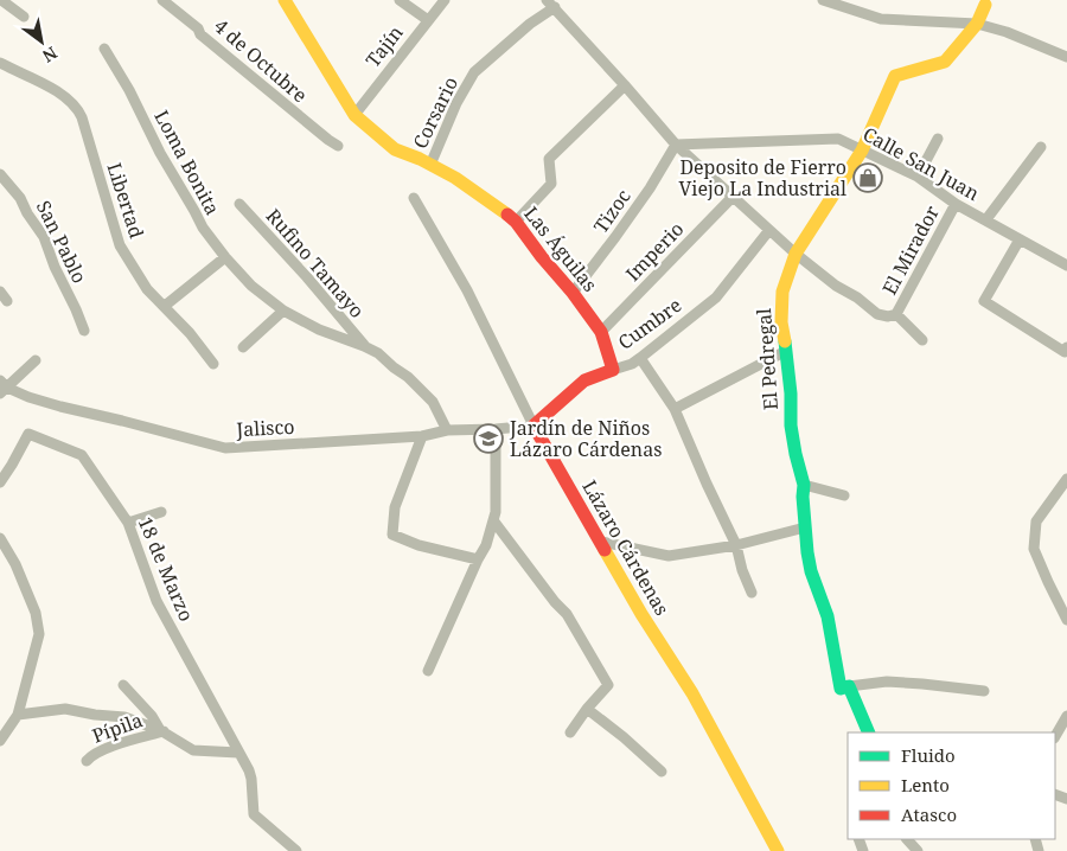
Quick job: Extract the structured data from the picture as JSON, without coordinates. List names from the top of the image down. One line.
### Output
{"streets":{"street":["Tajín","4 de Octubre","Corsario","Loma Bonita","Calle San Juan","Libertad","Tizoc","San Pablo","Las Águilas","El Mirador","Imperio","Rufino Tamayo","Cumbre","El Pedregal","Jalisco","Lázaro Cárdenas","18 de Marzo","Pípila"]},"crossings":[["Corsario","Las Águilas"],["Loma Bonita","Rufino Tamayo"],["Calle San Juan","Tizoc"],["Calle San Juan","El Mirador"],["Calle San Juan","El Pedregal"],["Tizoc","Las Águilas"],["Las Águilas","Imperio"],["Las Águilas","Cumbre"],["Cumbre","Jalisco"],["Cumbre","Lázaro Cárdenas"],["Jalisco","Lázaro Cárdenas"]],"places":{"shop":["Deposito de Fierro Viejo La Industrial"],"school or university":["Jardín de Niños Lázaro Cárdenas"]},"legend":["Fluido","Lento","Atasco"],"north":"bottom right"}
